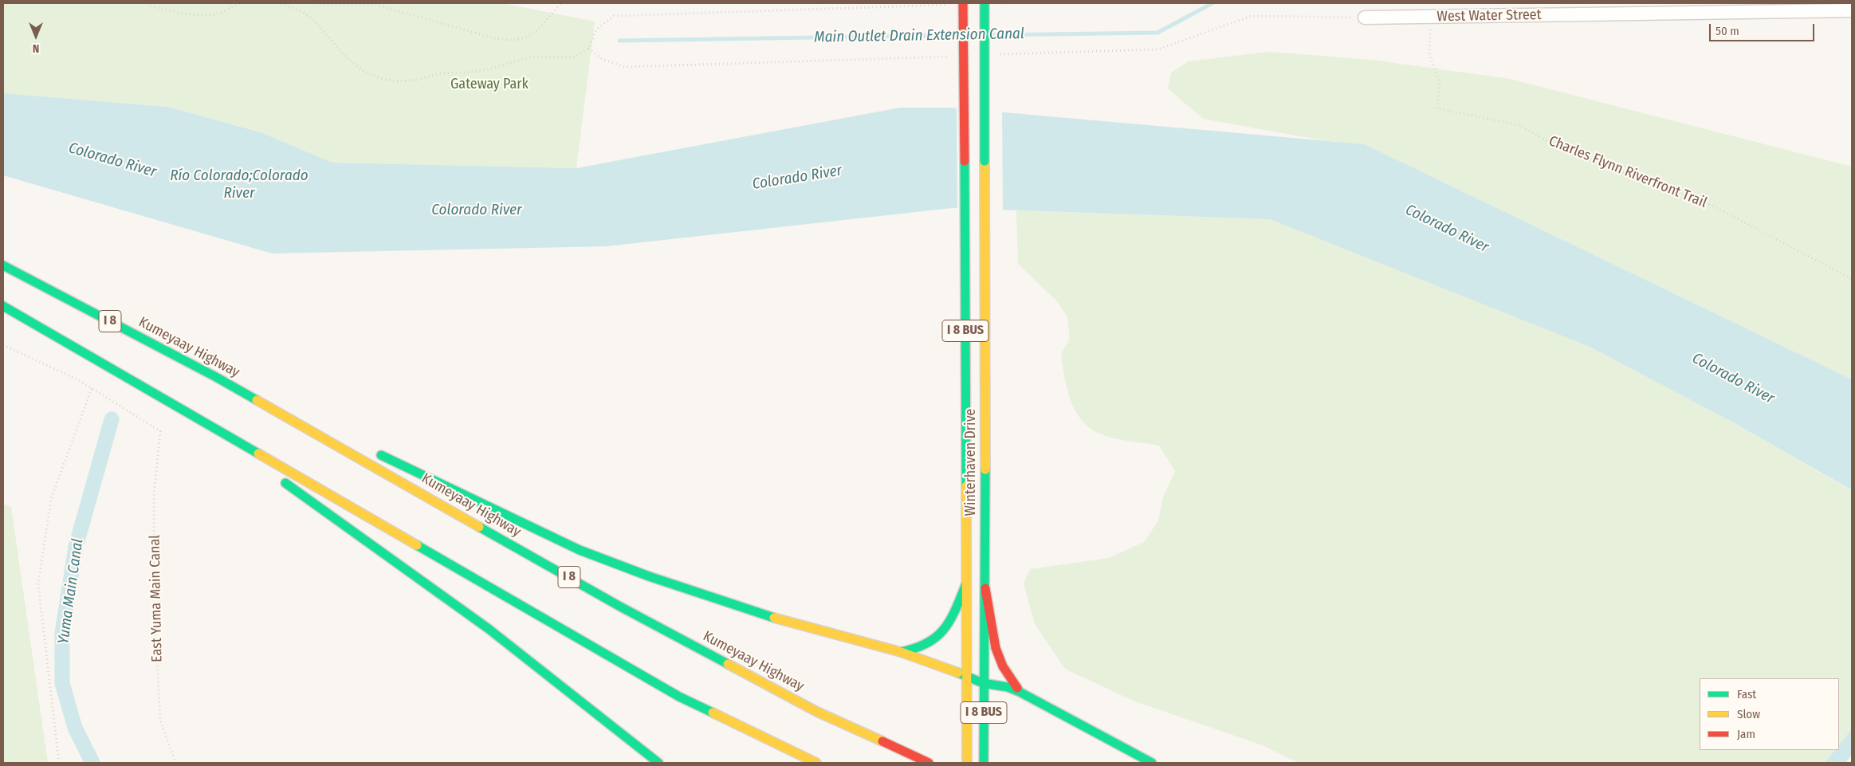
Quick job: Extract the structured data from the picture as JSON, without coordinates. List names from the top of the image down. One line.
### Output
{"streets":{"main road":["I 8","I 8 BUS","Kumeyaay Highway","Winterhaven Drive"],"street":["West Water Street"],"path":["Charles Flynn Riverfront Trail","East Yuma Main Canal"]},"crossings":[["West Water Street","Charles Flynn Riverfront Trail"]],"water":["Main Outlet Drain Extension Canal","Colorado River","Río Colorado;Colorado River","Yuma Main Canal"],"parks":["Gateway Park"],"legend":["Fast","Slow","Jam"],"scale_bar":"50 m","north":"bottom"}
